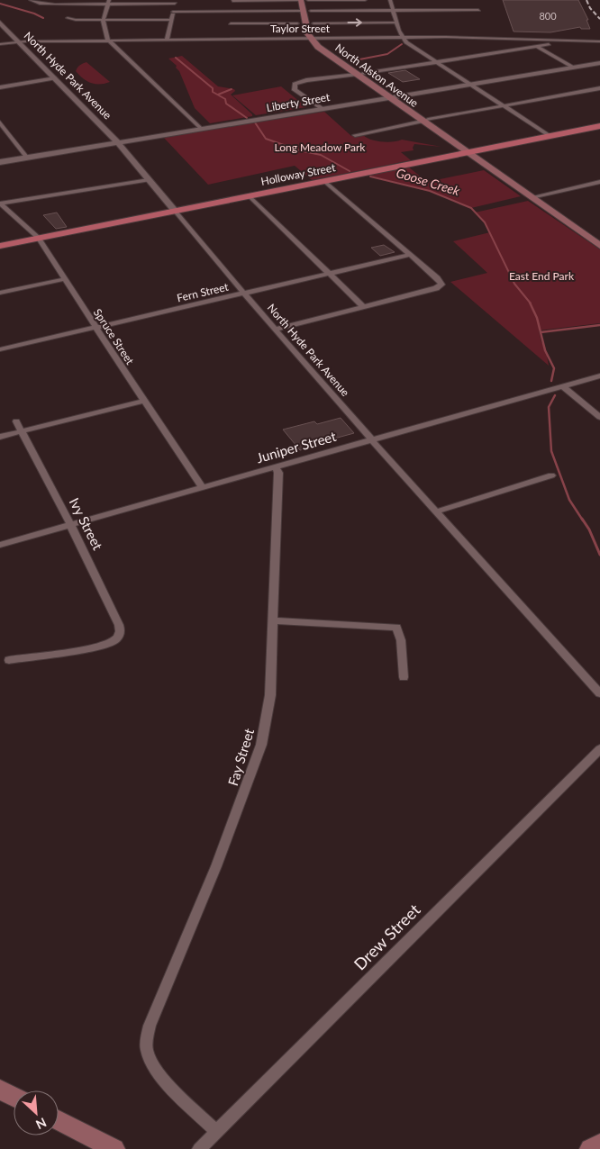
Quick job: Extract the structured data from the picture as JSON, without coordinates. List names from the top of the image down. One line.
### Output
{"streets":{"main road":["North Alston Avenue","Holloway Street"],"street":["Taylor Street","North Hyde Park Avenue","Liberty Street","Fern Street","Spruce Street","Juniper Street","Ivy Street","Fay Street","Drew Street"]},"crossings":[["Taylor Street","North Hyde Park Avenue"],["Taylor Street","North Alston Avenue"],["North Hyde Park Avenue","Liberty Street"],["North Hyde Park Avenue","Holloway Street"],["North Hyde Park Avenue","Fern Street"],["North Hyde Park Avenue","Juniper Street"],["North Alston Avenue","Liberty Street"],["North Alston Avenue","Holloway Street"],["Holloway Street","Spruce Street"],["Fern Street","Spruce Street"],["Spruce Street","Juniper Street"],["Juniper Street","Ivy Street"],["Juniper Street","Fay Street"],["Fay Street","Drew Street"]],"water":["Goose Creek"],"parks":["Long Meadow Park","East End Park"],"house_numbers":["800"],"north":"bottom right"}
